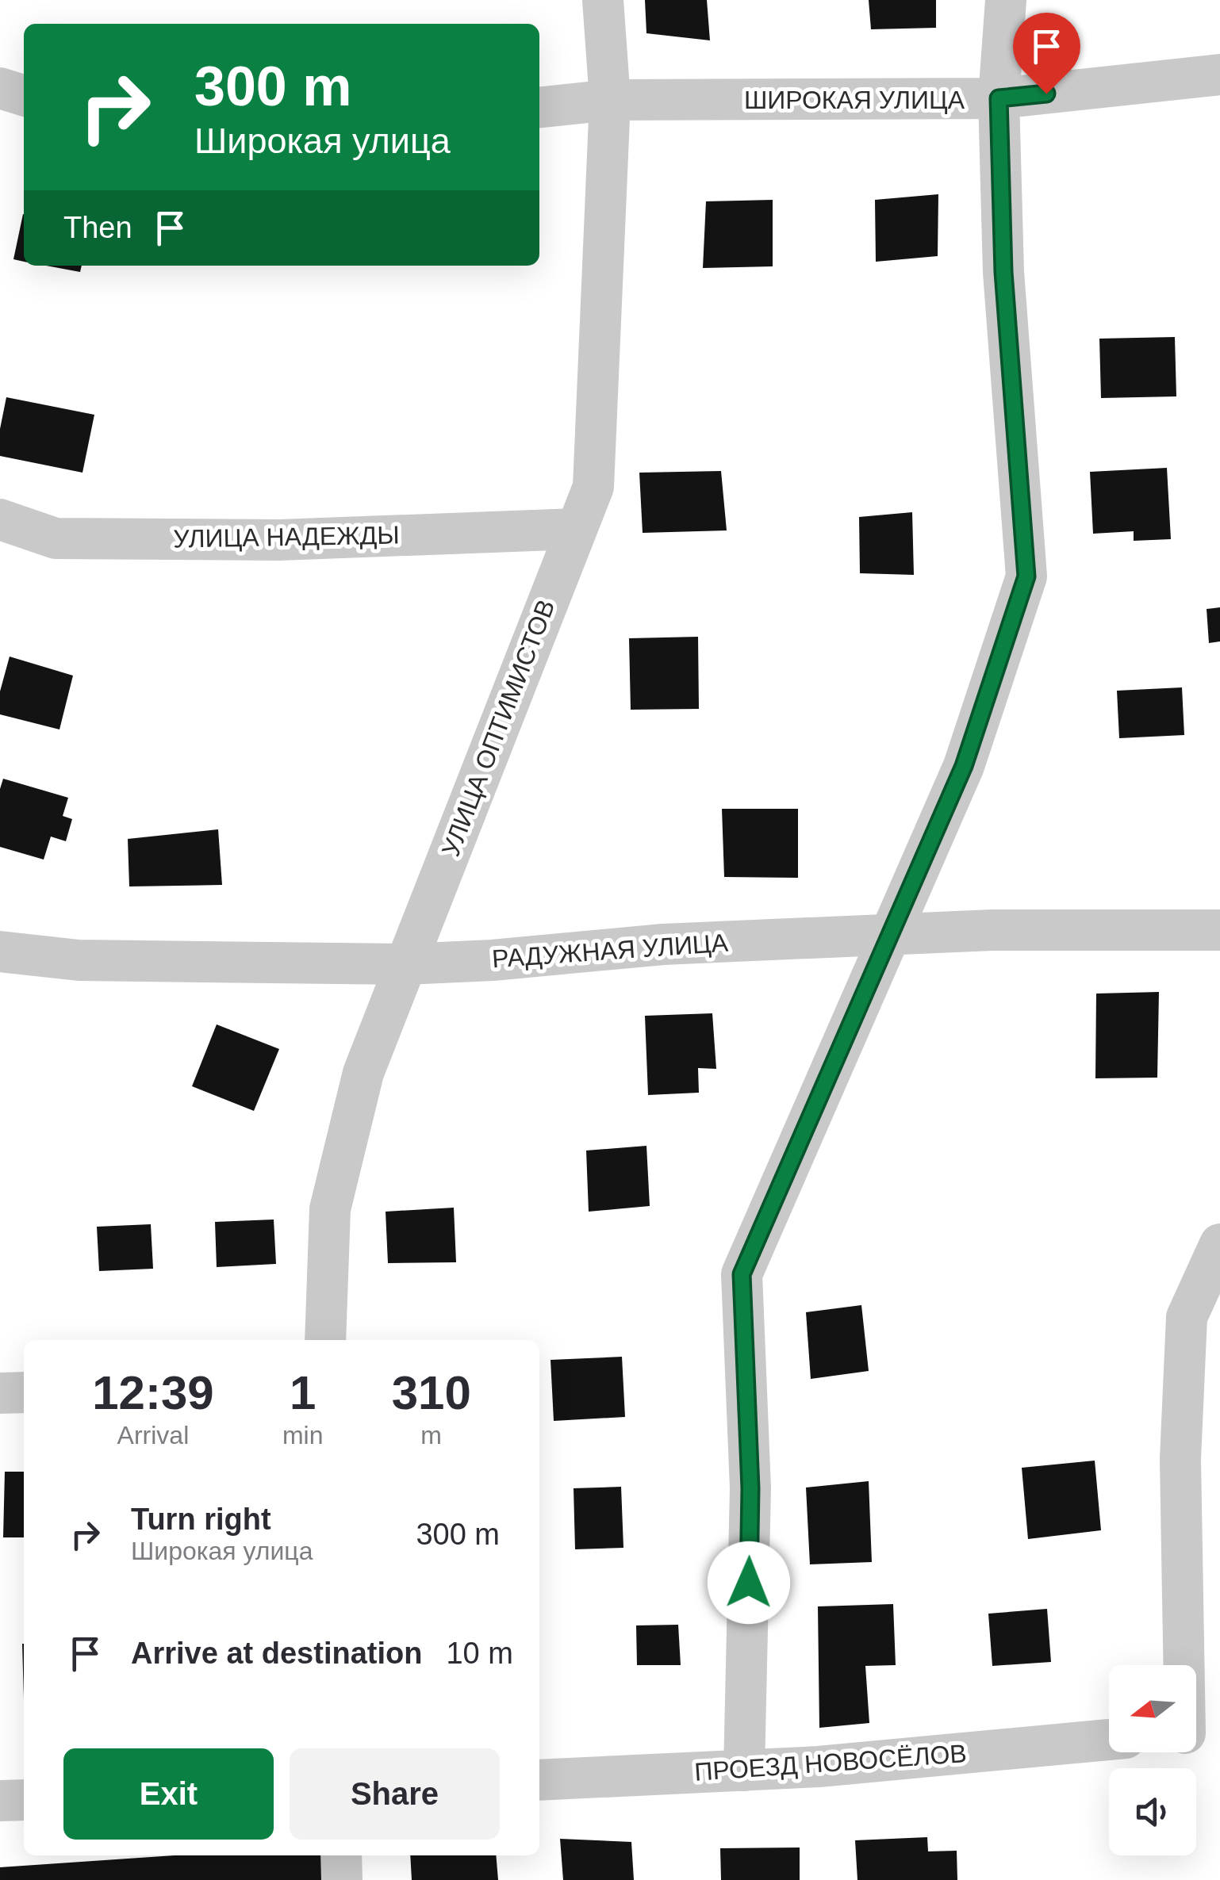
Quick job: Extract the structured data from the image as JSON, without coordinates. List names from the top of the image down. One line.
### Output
{"streets":{"street":["ШИРОКАЯ УЛИЦА","УЛИЦА НАДЕЖДЫ","УЛИЦА ОПТИМИСТОВ","РАДУЖНАЯ УЛИЦА","ПРОЕЗД НОВОСЁЛОВ"]},"crossings":[["ШИРОКАЯ УЛИЦА","УЛИЦА ОПТИМИСТОВ"],["УЛИЦА НАДЕЖДЫ","УЛИЦА ОПТИМИСТОВ"],["УЛИЦА ОПТИМИСТОВ","РАДУЖНАЯ УЛИЦА"]],"north":"left","page":{"turn":["300 m","Широкая улица"],"then":"Then","eta":["12:39","Arrival","1","min","310","m"],"list":[{"name":"Turn right","note":"Широкая улица","value":"300 m"},{"name":"Arrive at destination","value":"10 m"}],"buttons":["Exit","Share"]}}
